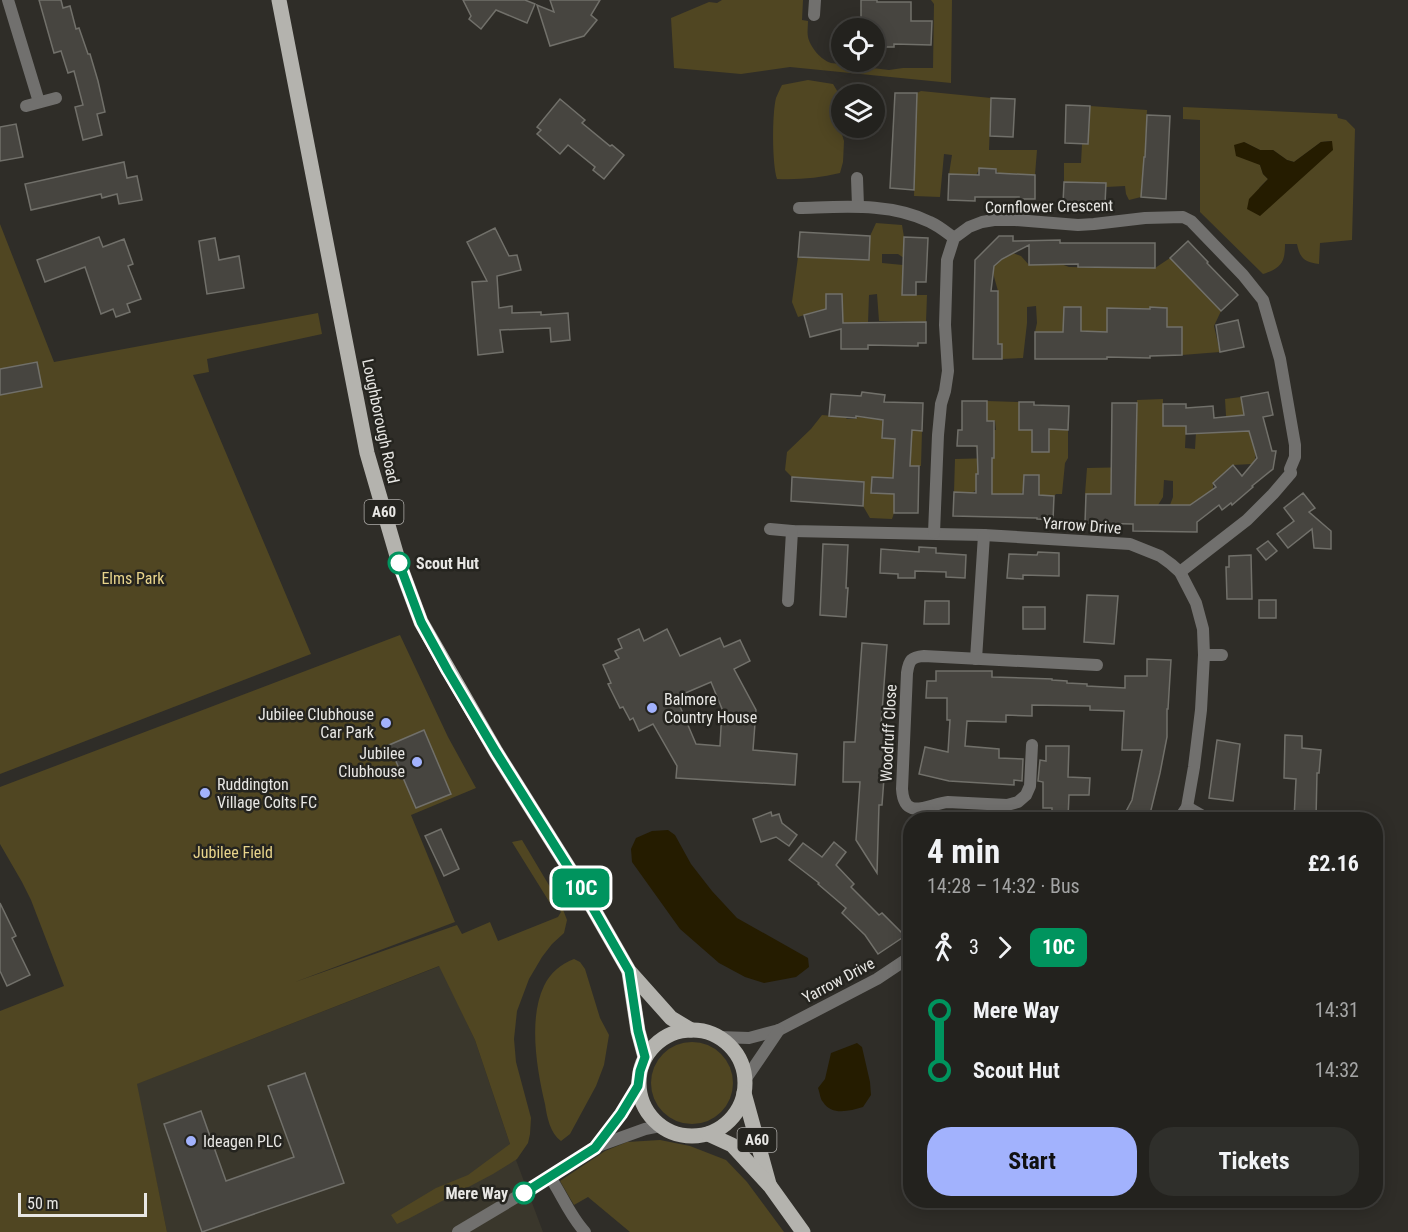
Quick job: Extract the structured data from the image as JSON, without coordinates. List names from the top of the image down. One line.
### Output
{"streets":{"main road":["Loughborough Road","A60"],"street":["Cornflower Crescent","Yarrow Drive","Woodruff Close"]},"crossings":[["Cornflower Crescent","Yarrow Drive"],["Loughborough Road","A60"],["Loughborough Road","Yarrow Drive"],["A60","Yarrow Drive"]],"parks":["Elms Park","Jubilee Field"],"places":["Scout Hut","Balmore Country House","Jubilee Clubhouse Car Park","Jubilee Clubhouse","Ruddington Village Colts FC","Ideagen PLC","Mere Way"],"lines":["bus line 10C"],"scale_bar":"50 m","page":{"on_map":"10C","heading":["4 min","14:28 – 14:32 · Bus","£2.16"],"legs":["3","10C"],"list":[{"name":"Mere Way","value":"14:31"},{"name":"Scout Hut","value":"14:32"}],"buttons":["Start","Tickets"],"scale":"50 m"}}
